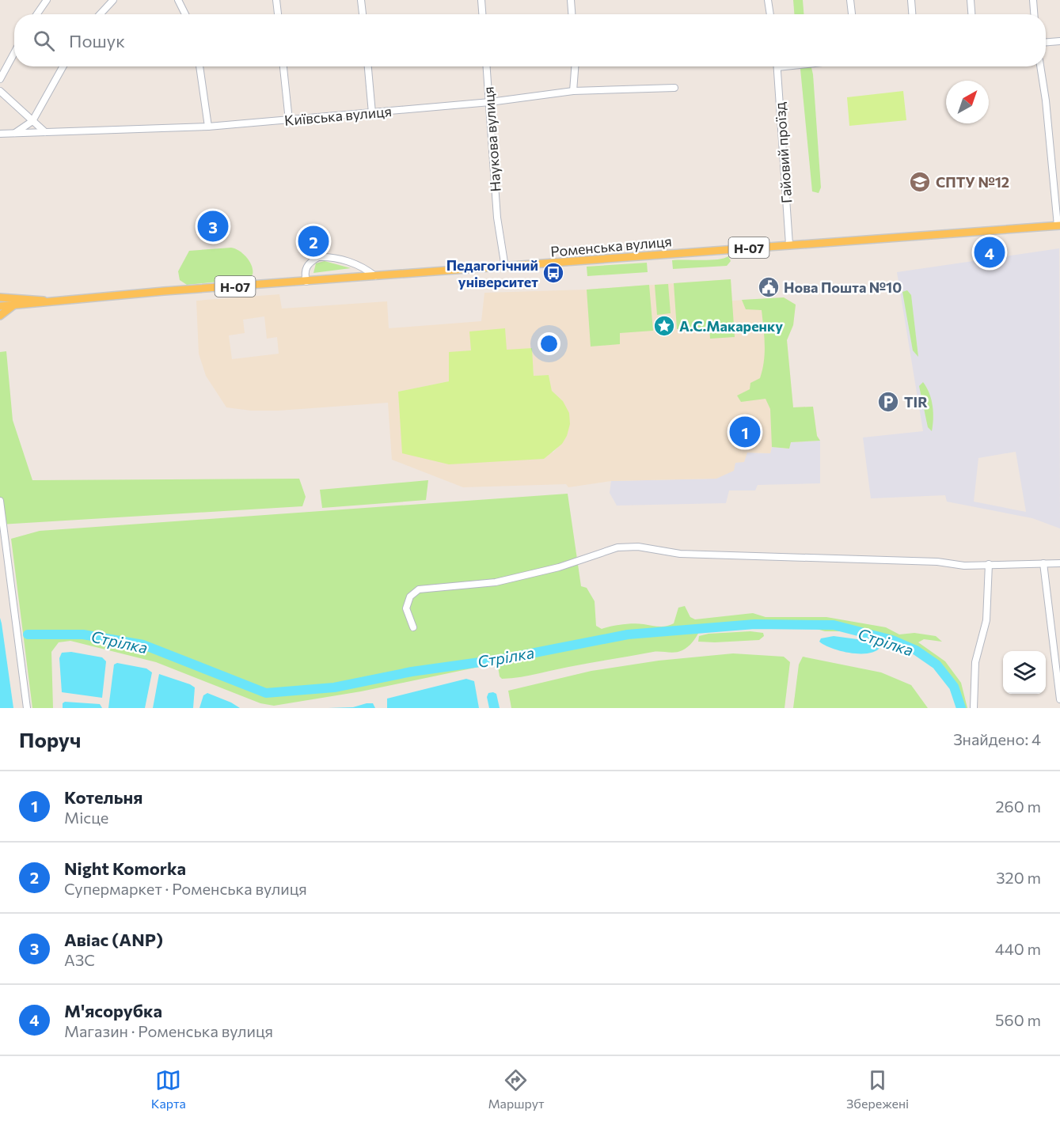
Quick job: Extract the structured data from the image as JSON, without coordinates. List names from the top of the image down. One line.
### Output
{"streets":{"main road":["Роменська вулиця","Н-07"],"street":["Київська вулиця","Наукова вулиця","Гайовий проїзд"]},"crossings":[["Київська вулиця","Наукова вулиця"],["Наукова вулиця","Роменська вулиця"],["Гайовий проїзд","Роменська вулиця"],["Роменська вулиця","Н-07"]],"water":["Стрілка"],"places":{"school or university":["СПТУ №12"],"bus stop":["Педагогічний університет"],"public building":["Нова Пошта №10"],"place":["А.С.Макаренку"],"parking":["TIR"]},"north":"top right","page":{"search":"Пошук","pins":["3","2","4","1"],"heading":["Поруч","Знайдено: 4"],"list":[{"mark":"1","name":"Котельня","note":"Місце","value":"260 m"},{"mark":"2","name":"Night Komorka","note":"Супермаркет · Роменська вулиця","value":"320 m"},{"mark":"3","name":"Авіас (ANP)","note":"АЗС","value":"440 m"},{"mark":"4","name":"М'ясорубка","note":"Магазин · Роменська вулиця","value":"560 m"}],"nav":["Карта","Маршрут","Збережені"]}}
